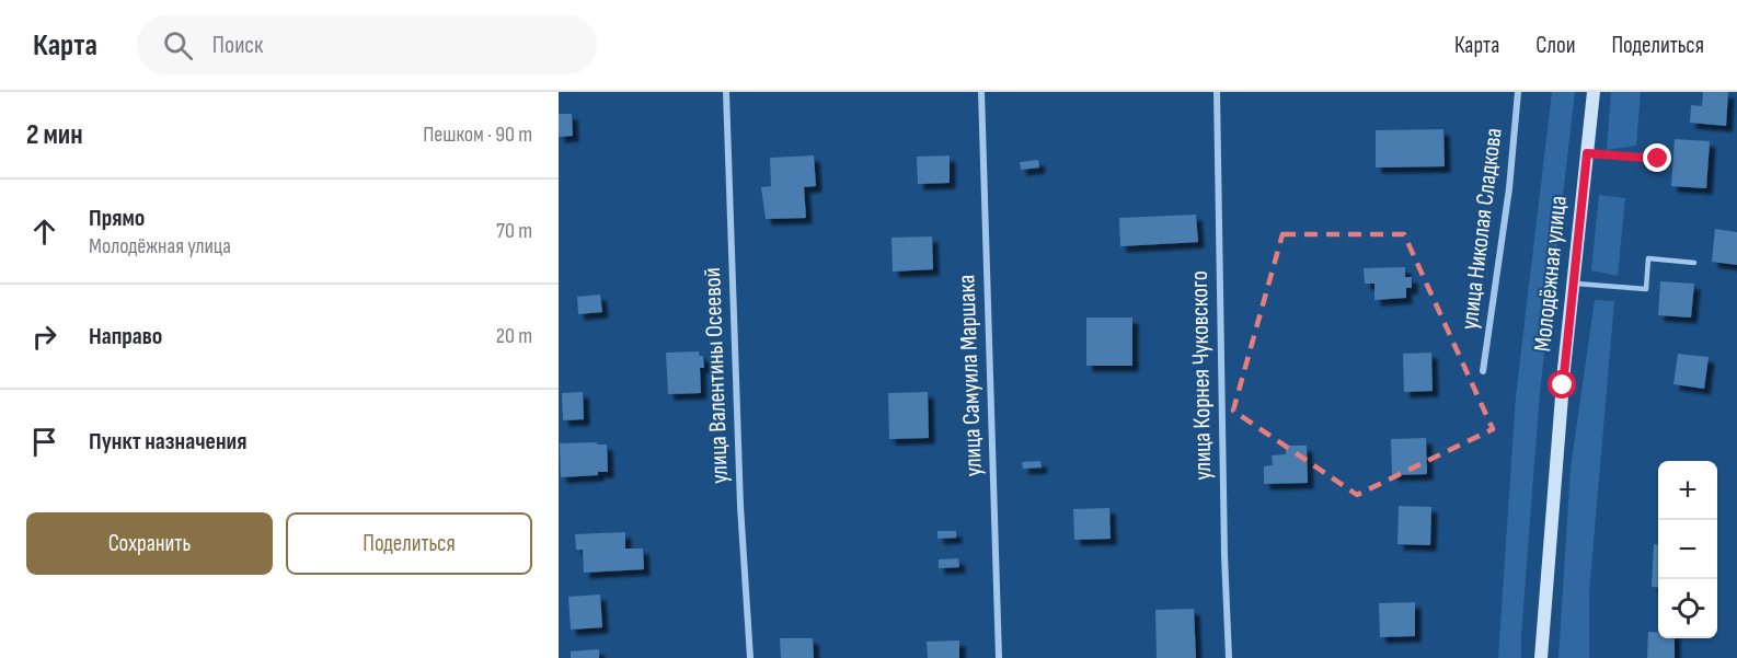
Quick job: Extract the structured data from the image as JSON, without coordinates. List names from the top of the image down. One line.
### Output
{"streets":{"street":["улица Николая Сладкова","Молодёжная улица","улица Валентины Осеевой","улица Самуила Маршака","улица Корнея Чуковского"]},"page":{"header":"Карта","search":"Поиск","nav":["Карта","Слои","Поделиться"],"heading":["2 мин","Пешком · 90 m"],"list":[["Прямо","Молодёжная улица","70 m"],["Направо","20 m"],"Пункт назначения"],"map_buttons":["+","−"],"buttons":["Сохранить","Поделиться"]}}
